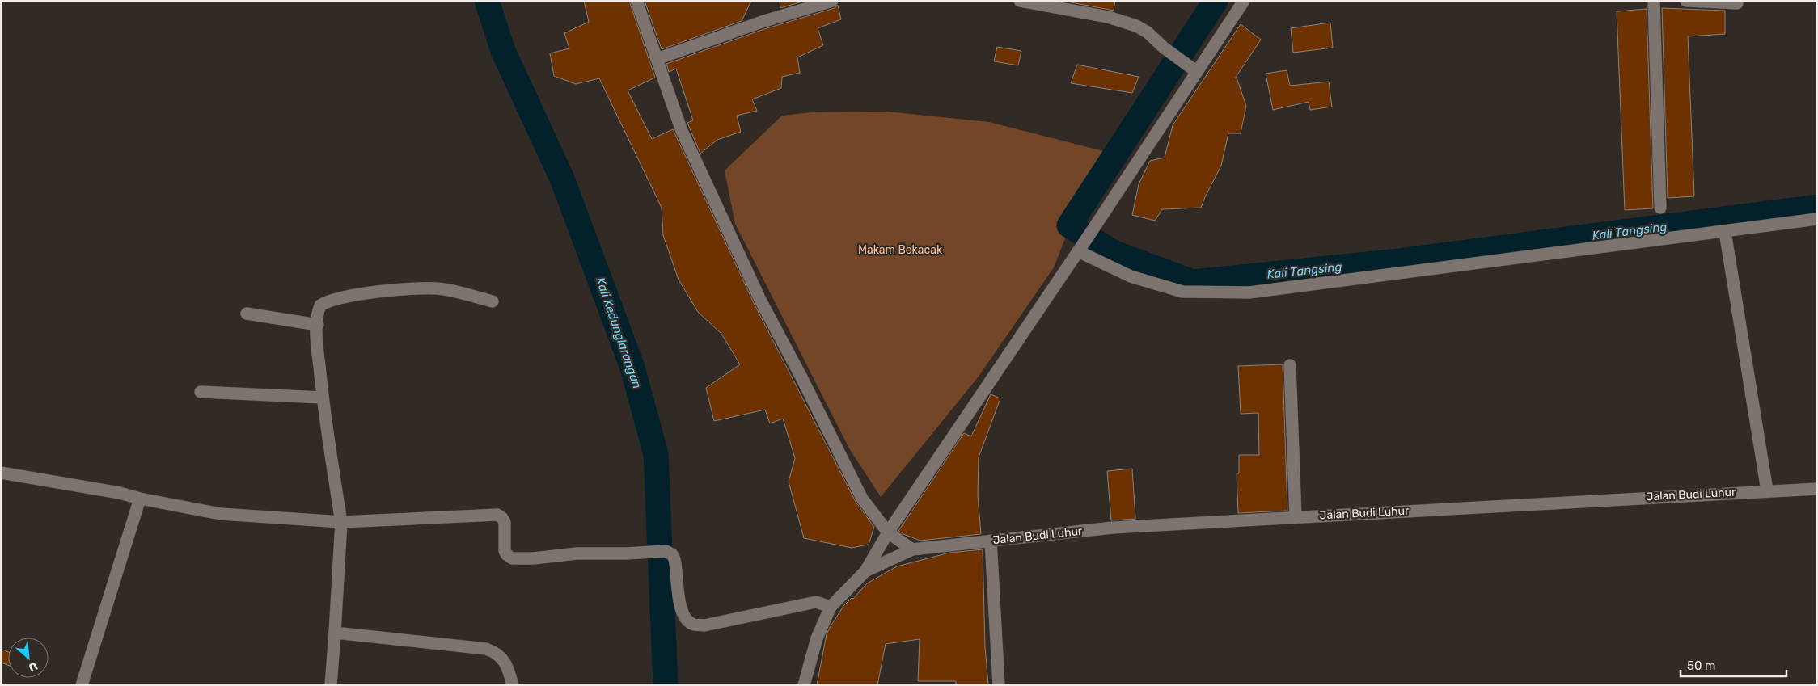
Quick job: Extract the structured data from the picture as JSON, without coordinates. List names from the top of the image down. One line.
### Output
{"streets":{"street":["Jalan Budi Luhur"]},"water":["Kali Tangsing","Kali Kedunglarangan"],"parks":["Makam Bekacak"],"scale_bar":"50 m","north":"bottom right"}
